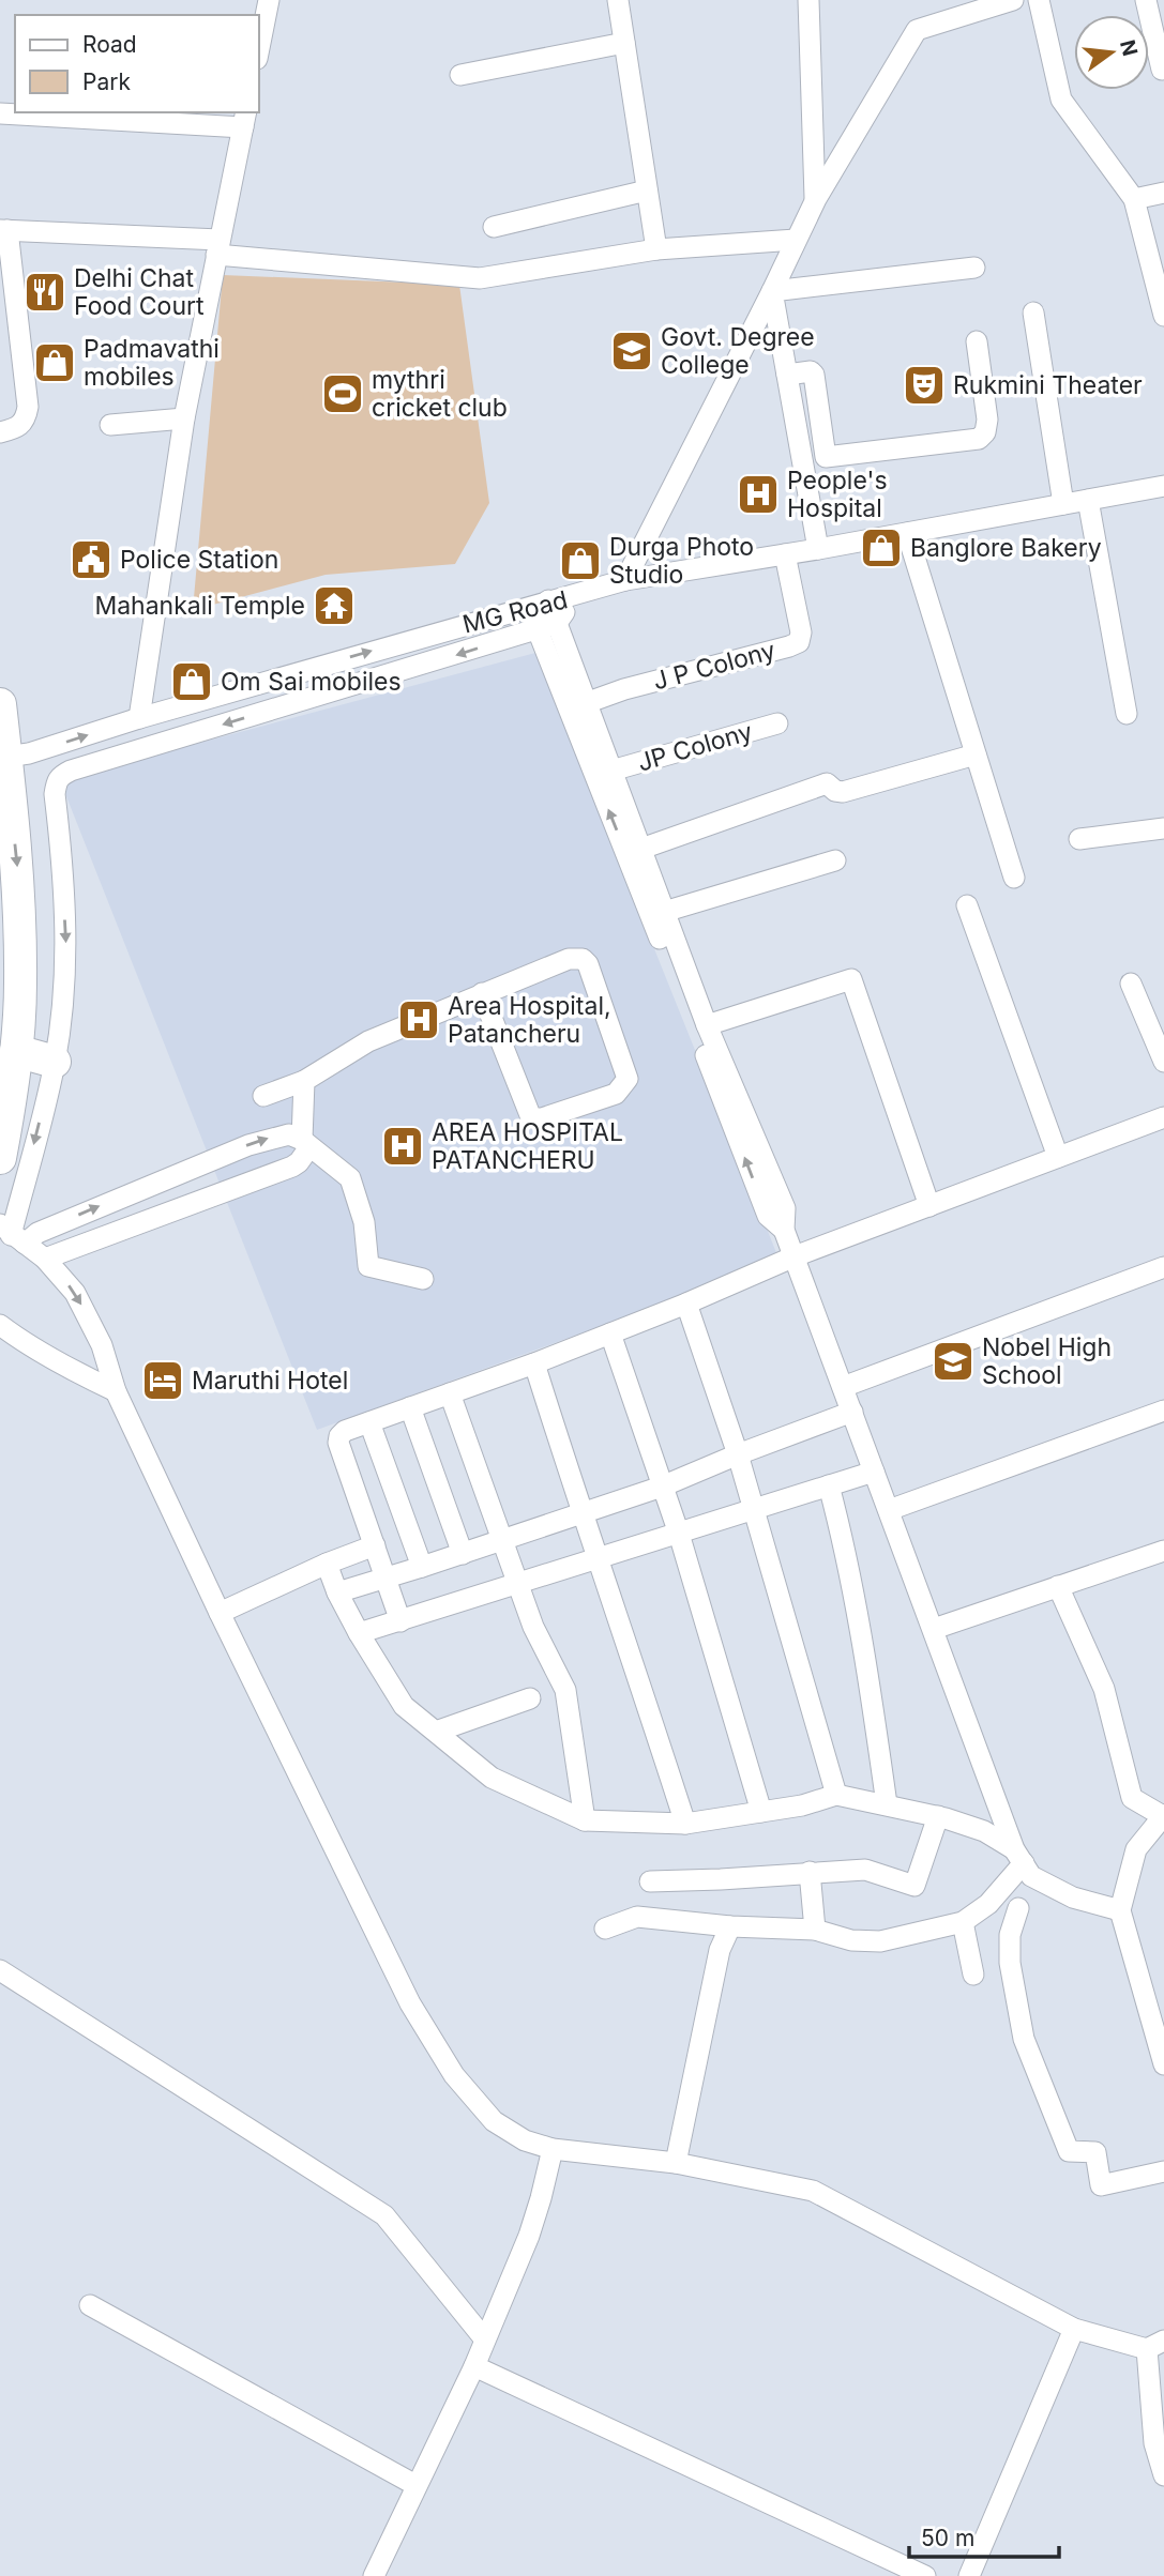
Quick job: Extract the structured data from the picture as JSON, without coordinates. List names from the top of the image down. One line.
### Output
{"streets":{"street":["MG Road","J P Colony","JP Colony"]},"places":{"restaurant":["Delhi Chat Food Court"],"school or university":["Govt. Degree College","Nobel High School"],"shop":["Padmavathi mobiles","Banglore Bakery","Durga Photo Studio","Om Sai mobiles"],"theatre":["Rukmini Theater"],"sports":["mythri cricket club"],"hospital":["People's Hospital","Area Hospital, Patancheru","AREA HOSPITAL PATANCHERU"],"public building":["Police Station"],"temple":["Mahankali Temple"],"hotel":["Maruthi Hotel"]},"legend":["Road","Park"],"scale_bar":"50 m","north":"right"}
